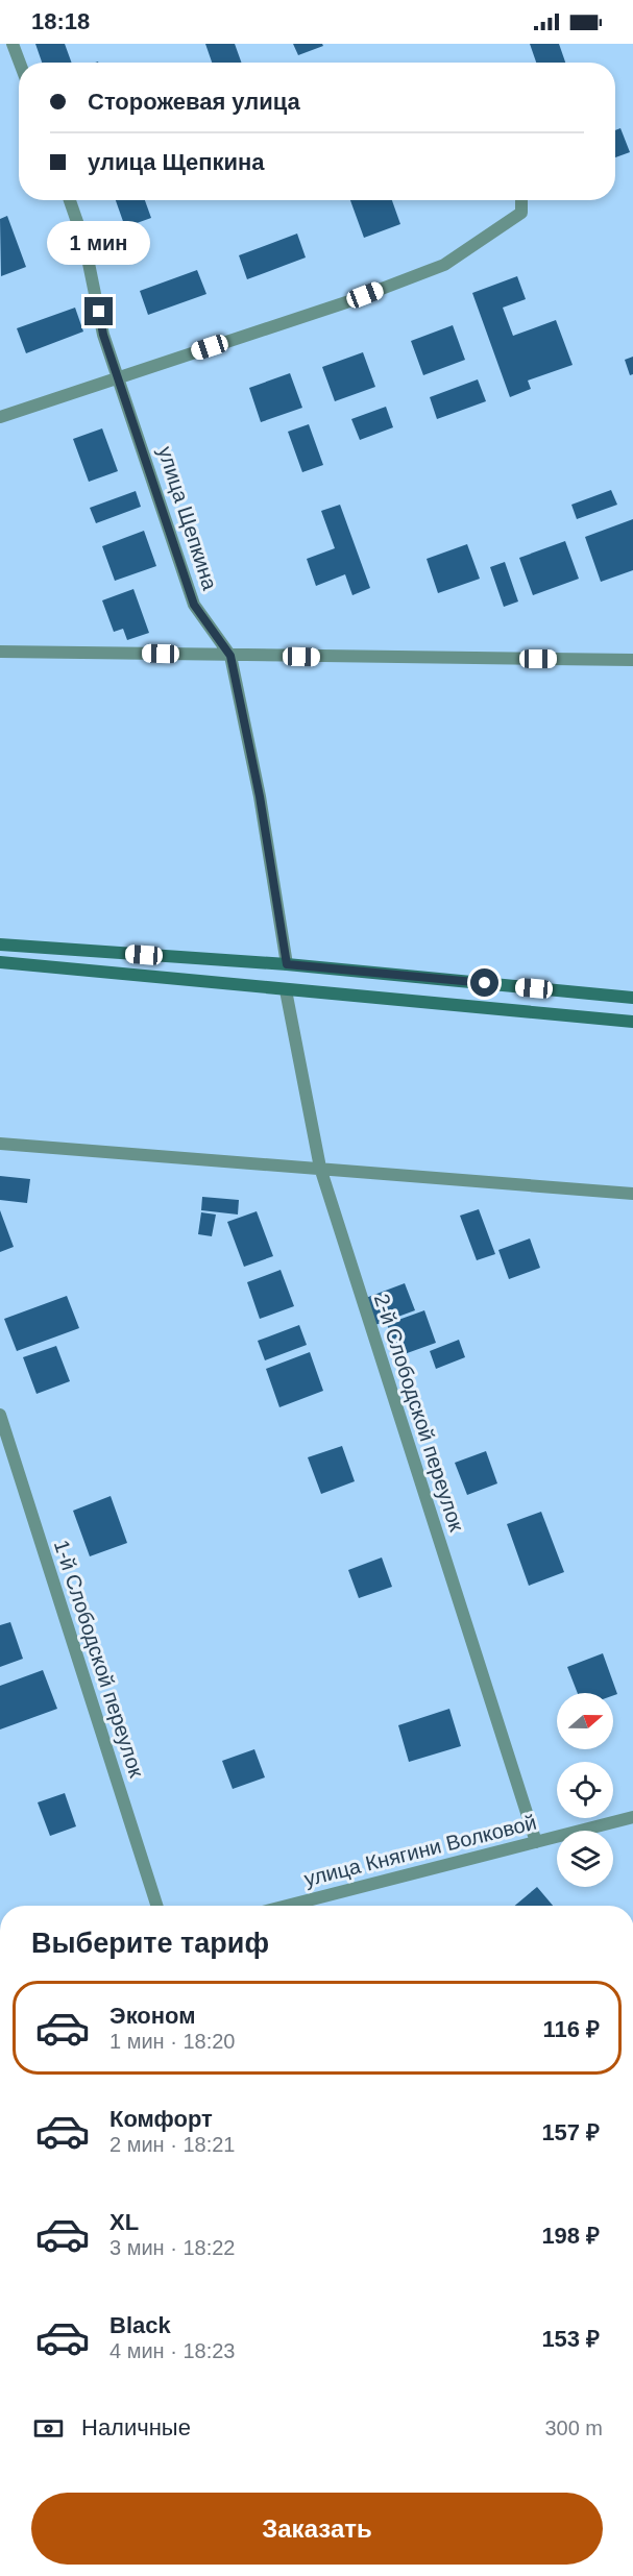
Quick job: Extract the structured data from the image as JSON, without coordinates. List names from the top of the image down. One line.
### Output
{"streets":{"street":["улица Щепкина","2-й Слободской переулок","1-й Слободской переулок","улица Княгини Волковой"]},"crossings":[["2-й Слободской переулок","улица Княгини Волковой"]],"north":"right","page":{"status":"18:18","banner":["Сторожевая улица","улица Щепкина"],"bubble":"1 мин","heading":"Выберите тариф","list":[{"name":"Эконом","note":"1 мин · 18:20","value":"116 ₽"},{"name":"Комфорт","note":"2 мин · 18:21","value":"157 ₽"},{"name":"XL","note":"3 мин · 18:22","value":"198 ₽"},{"name":"Black","note":"4 мин · 18:23","value":"153 ₽"}],"pay":["Наличные","300 m"],"buttons":"Заказать"}}
